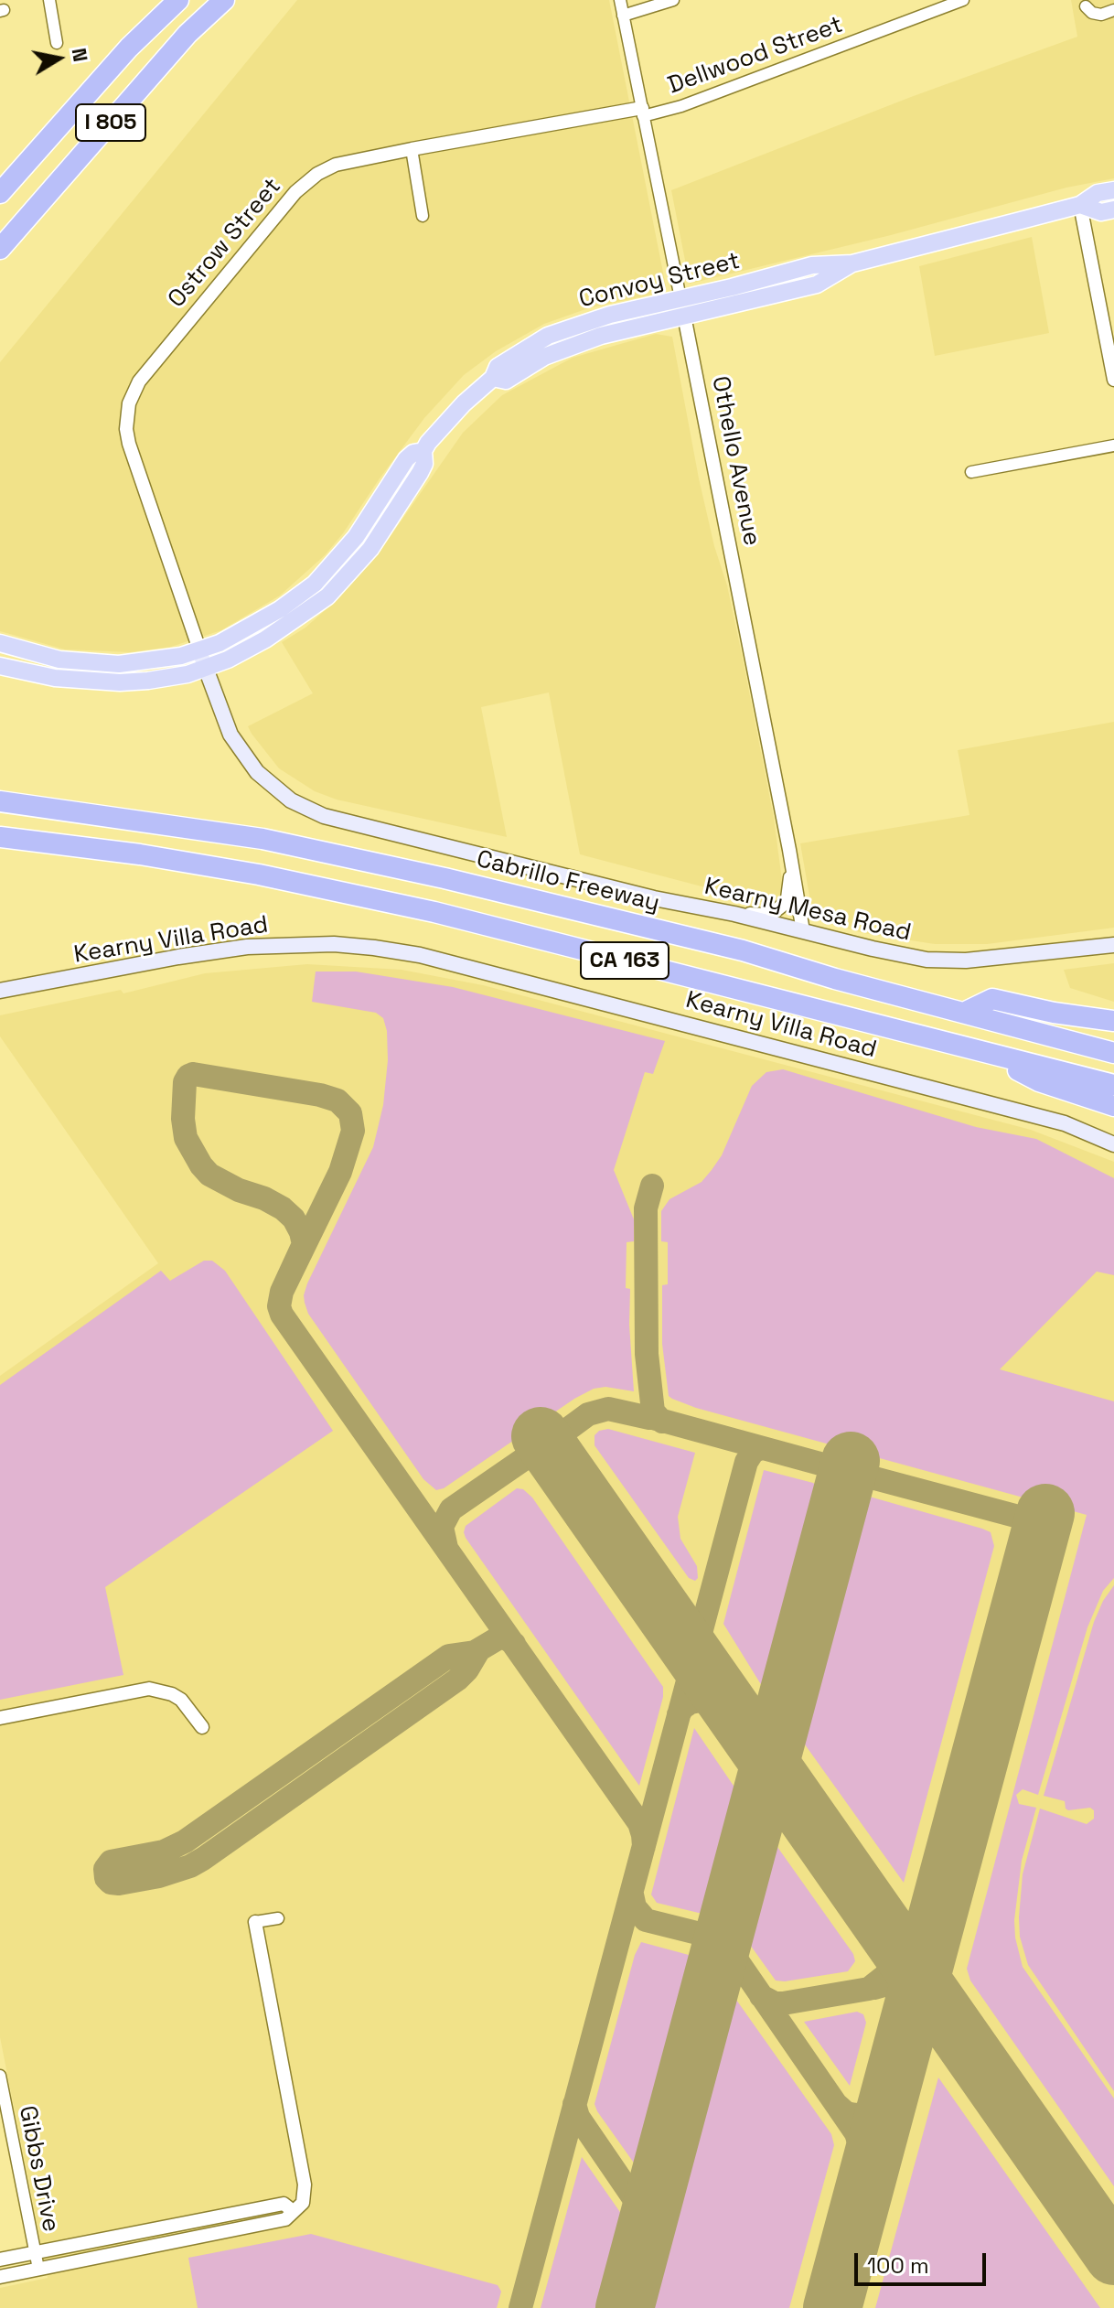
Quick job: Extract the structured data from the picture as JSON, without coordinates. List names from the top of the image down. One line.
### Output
{"streets":{"highway":["I 805","Cabrillo Freeway","CA 163"],"main road":["Convoy Street","Kearny Mesa Road","Kearny Villa Road"],"street":["Dellwood Street","Ostrow Street","Othello Avenue","Gibbs Drive"]},"crossings":[["Dellwood Street","Ostrow Street"],["Dellwood Street","Othello Avenue"],["Ostrow Street","Convoy Street"],["Ostrow Street","Othello Avenue"],["Ostrow Street","Kearny Mesa Road"],["Convoy Street","Othello Avenue"],["Convoy Street","Kearny Mesa Road"],["Othello Avenue","Kearny Mesa Road"]],"scale_bar":"100 m","north":"right"}
